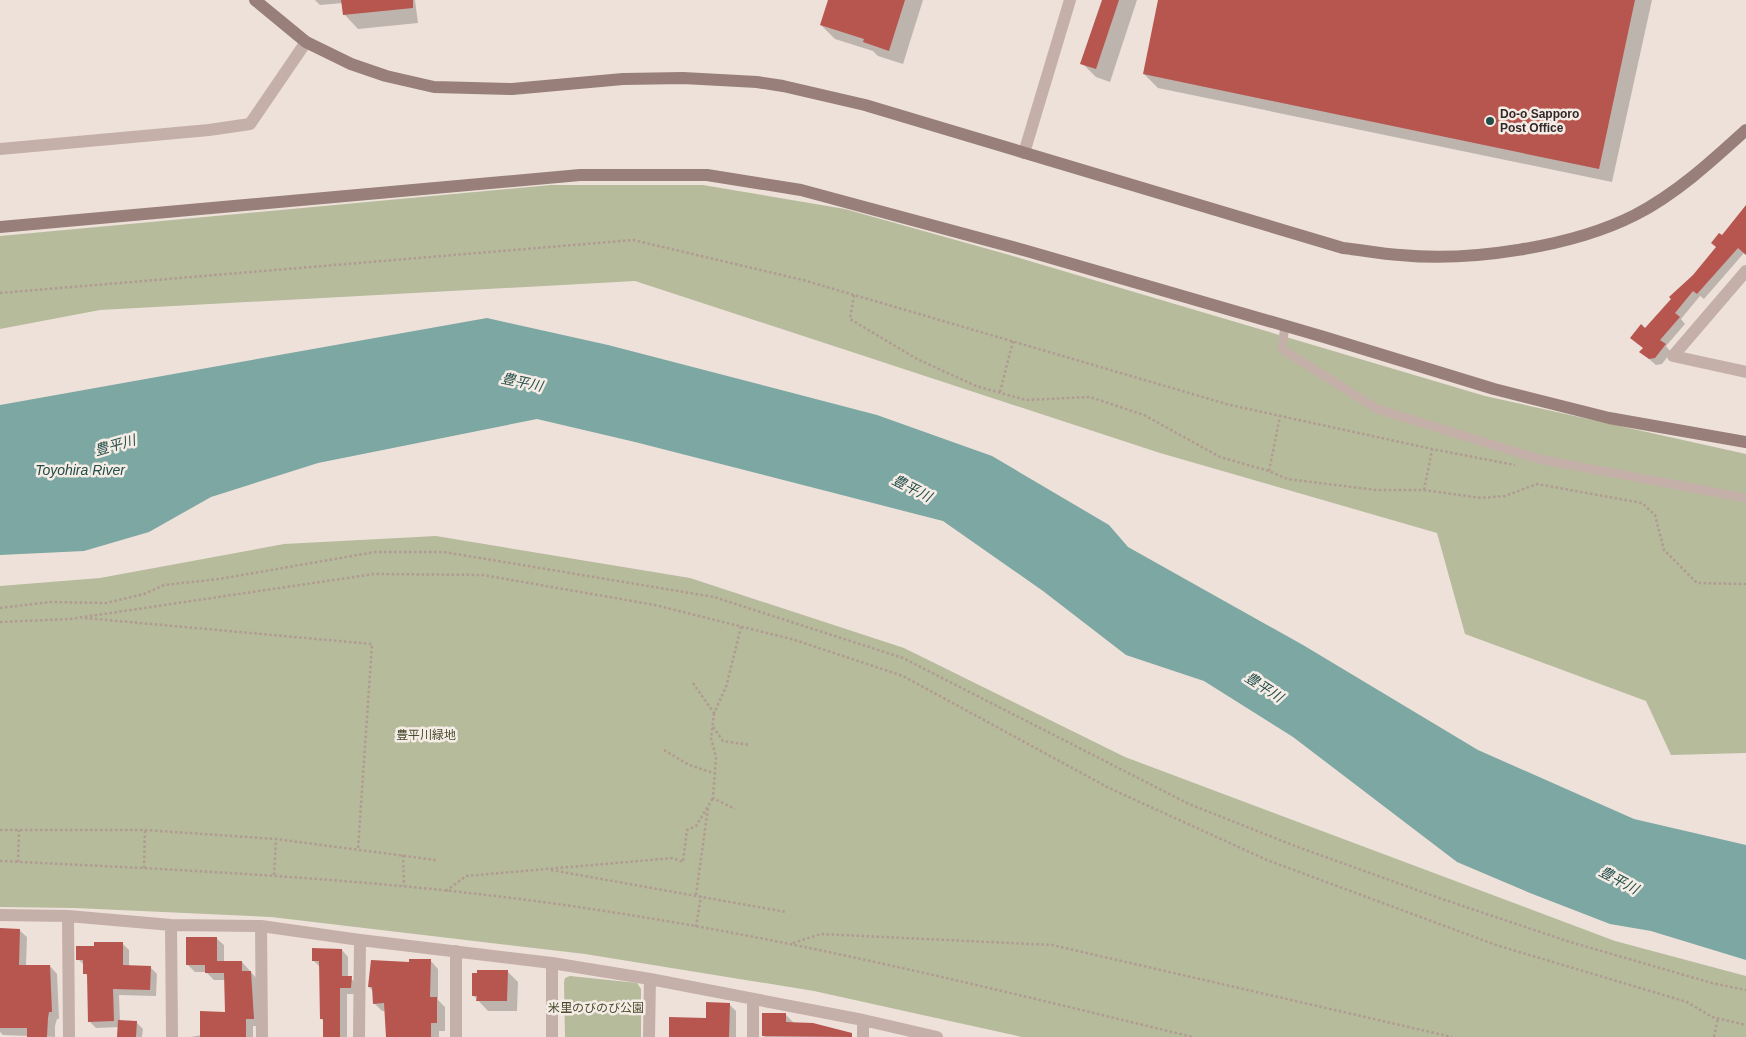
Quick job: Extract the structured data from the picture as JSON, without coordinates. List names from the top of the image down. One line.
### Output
{"water":["豊平川","Toyohira River"],"parks":["豊平川緑地","米里のびのび公園"],"places":["Do-o Sapporo Post Office"]}
